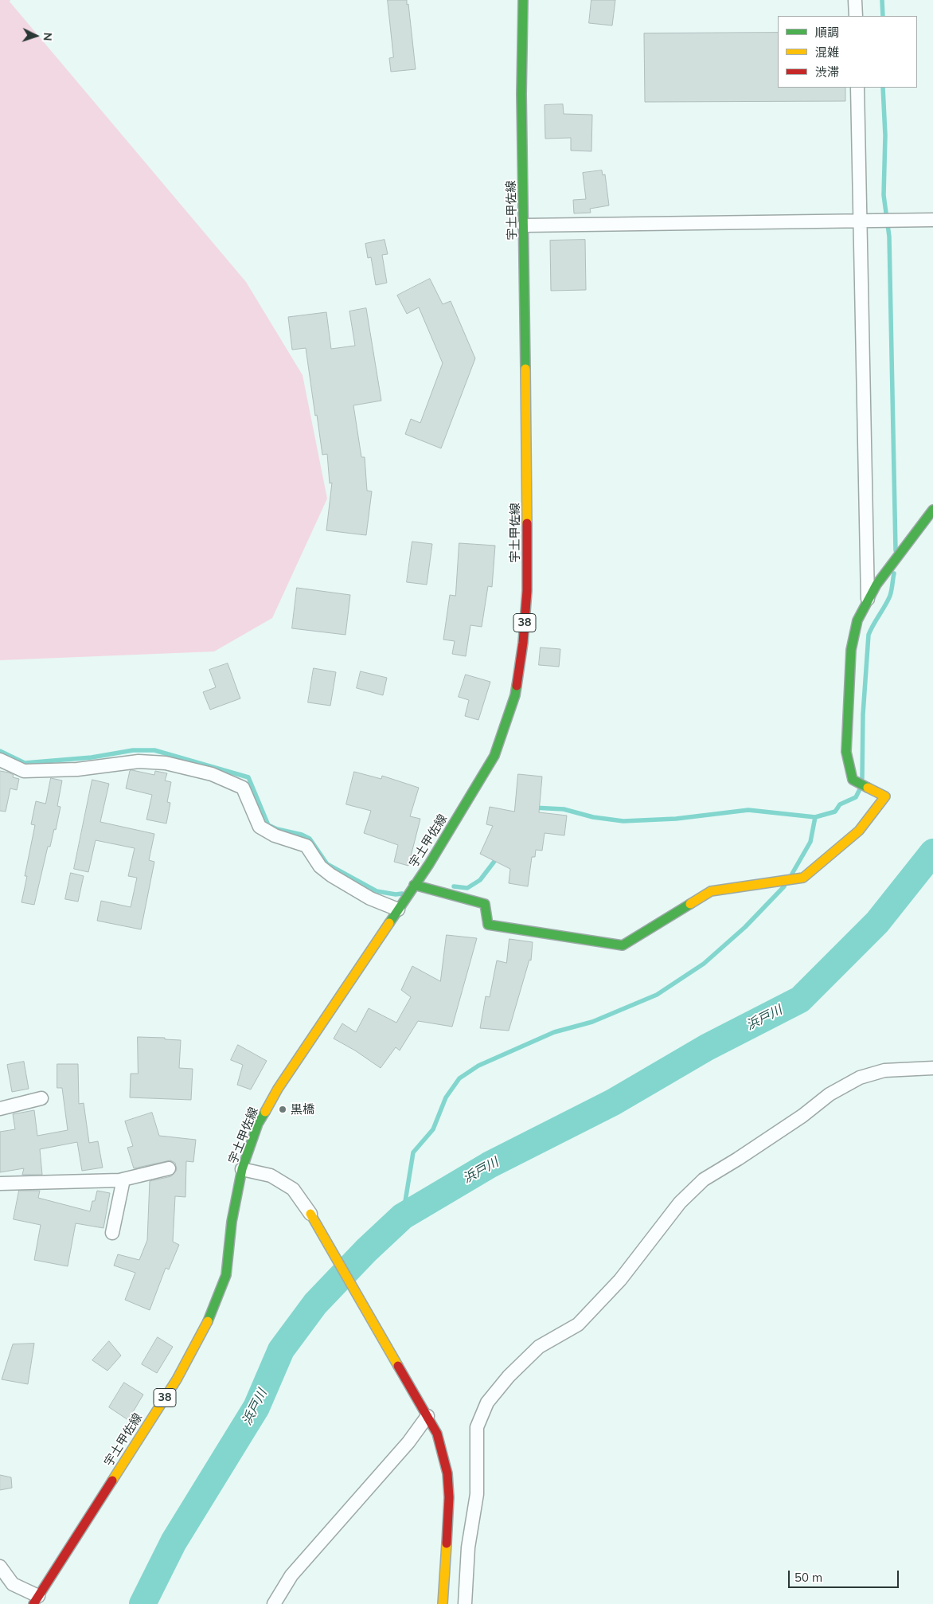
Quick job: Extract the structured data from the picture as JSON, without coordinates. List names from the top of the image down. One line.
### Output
{"streets":{"main road":["宇土甲佐線","38"]},"water":["浜戸川"],"places":["黒橋"],"legend":["順調","混雑","渋滞"],"scale_bar":"50 m","north":"right"}
